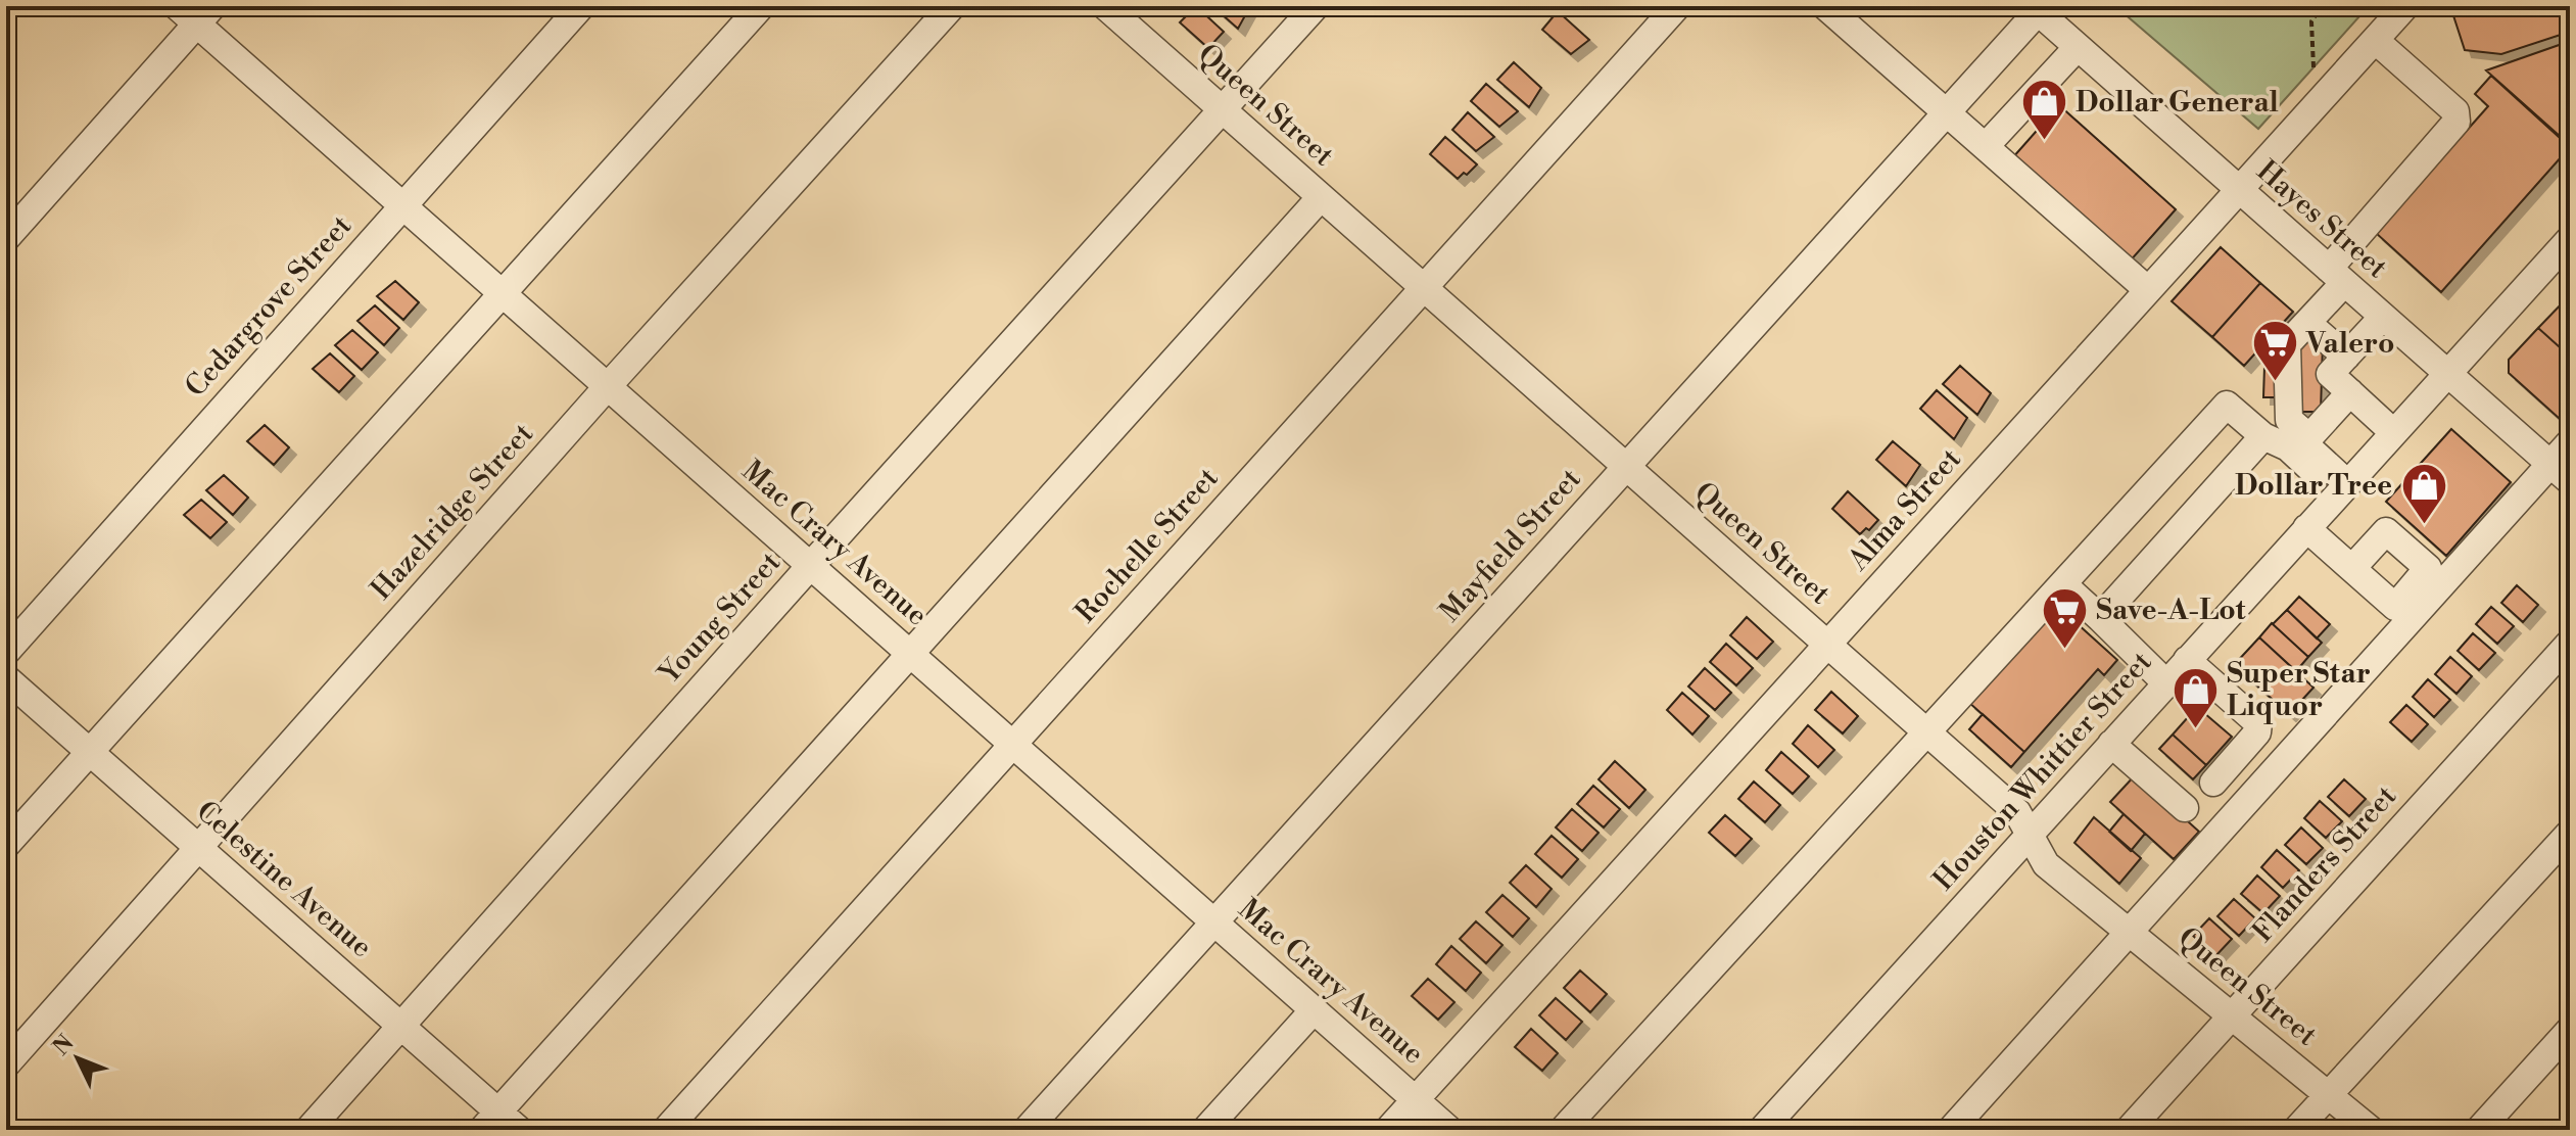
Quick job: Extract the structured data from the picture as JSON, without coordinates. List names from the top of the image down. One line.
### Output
{"streets":{"street":["Queen Street","Hayes Street","Cedargrove Street","Alma Street","Hazelridge Street","Mac Crary Avenue","Rochelle Street","Mayfield Street","Young Street","Houston Whittier Street","Flanders Street","Celestine Avenue"]},"crossings":[["Queen Street","Alma Street"],["Queen Street","Rochelle Street"],["Queen Street","Mayfield Street"],["Queen Street","Young Street"],["Queen Street","Houston Whittier Street"],["Queen Street","Flanders Street"],["Hayes Street","Alma Street"],["Hayes Street","Mayfield Street"],["Hayes Street","Houston Whittier Street"],["Cedargrove Street","Mac Crary Avenue"],["Alma Street","Mac Crary Avenue"],["Hazelridge Street","Mac Crary Avenue"],["Hazelridge Street","Celestine Avenue"],["Mac Crary Avenue","Rochelle Street"],["Mac Crary Avenue","Mayfield Street"],["Mac Crary Avenue","Young Street"],["Young Street","Celestine Avenue"]],"places":{"shop":["Dollar General","Dollar Tree","Super Star Liquor"],"supermarket":["Valero","Save-A-Lot"]},"north":"top left"}
